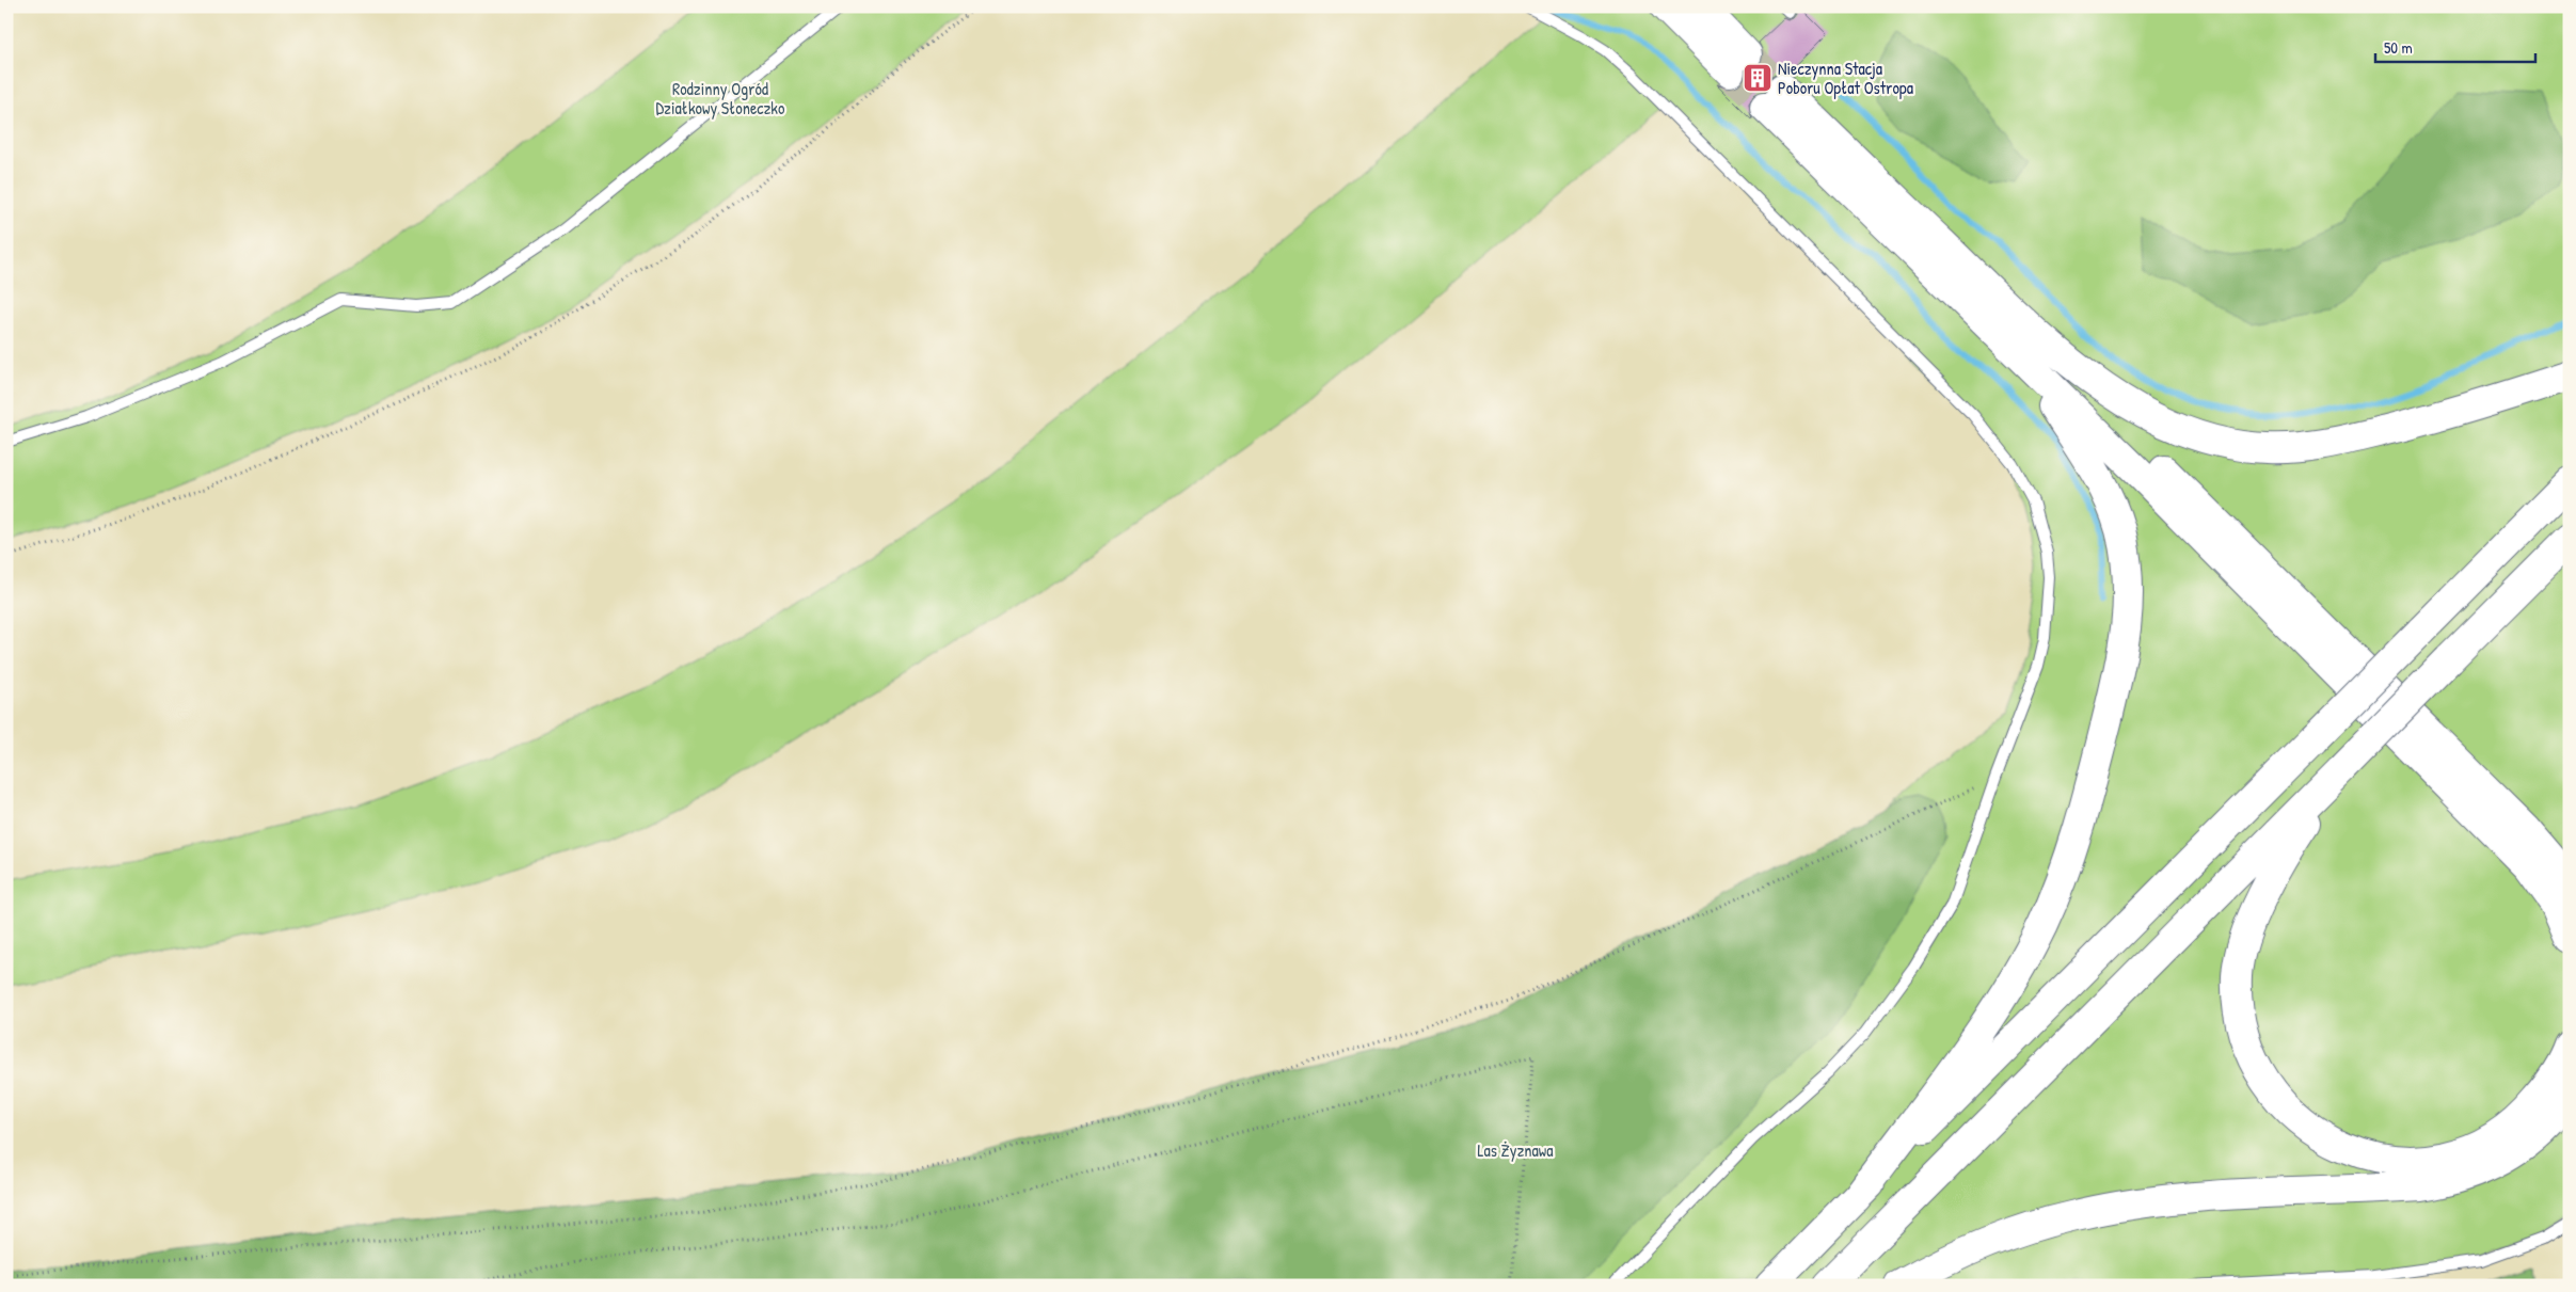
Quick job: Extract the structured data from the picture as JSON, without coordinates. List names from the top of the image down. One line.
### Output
{"parks":["Rodzinny Ogród Działkowy Słoneczko","Las Żyznawa"],"places":{"building":["Nieczynna Stacja Poboru Opłat Ostropa"]},"scale_bar":"50 m"}
